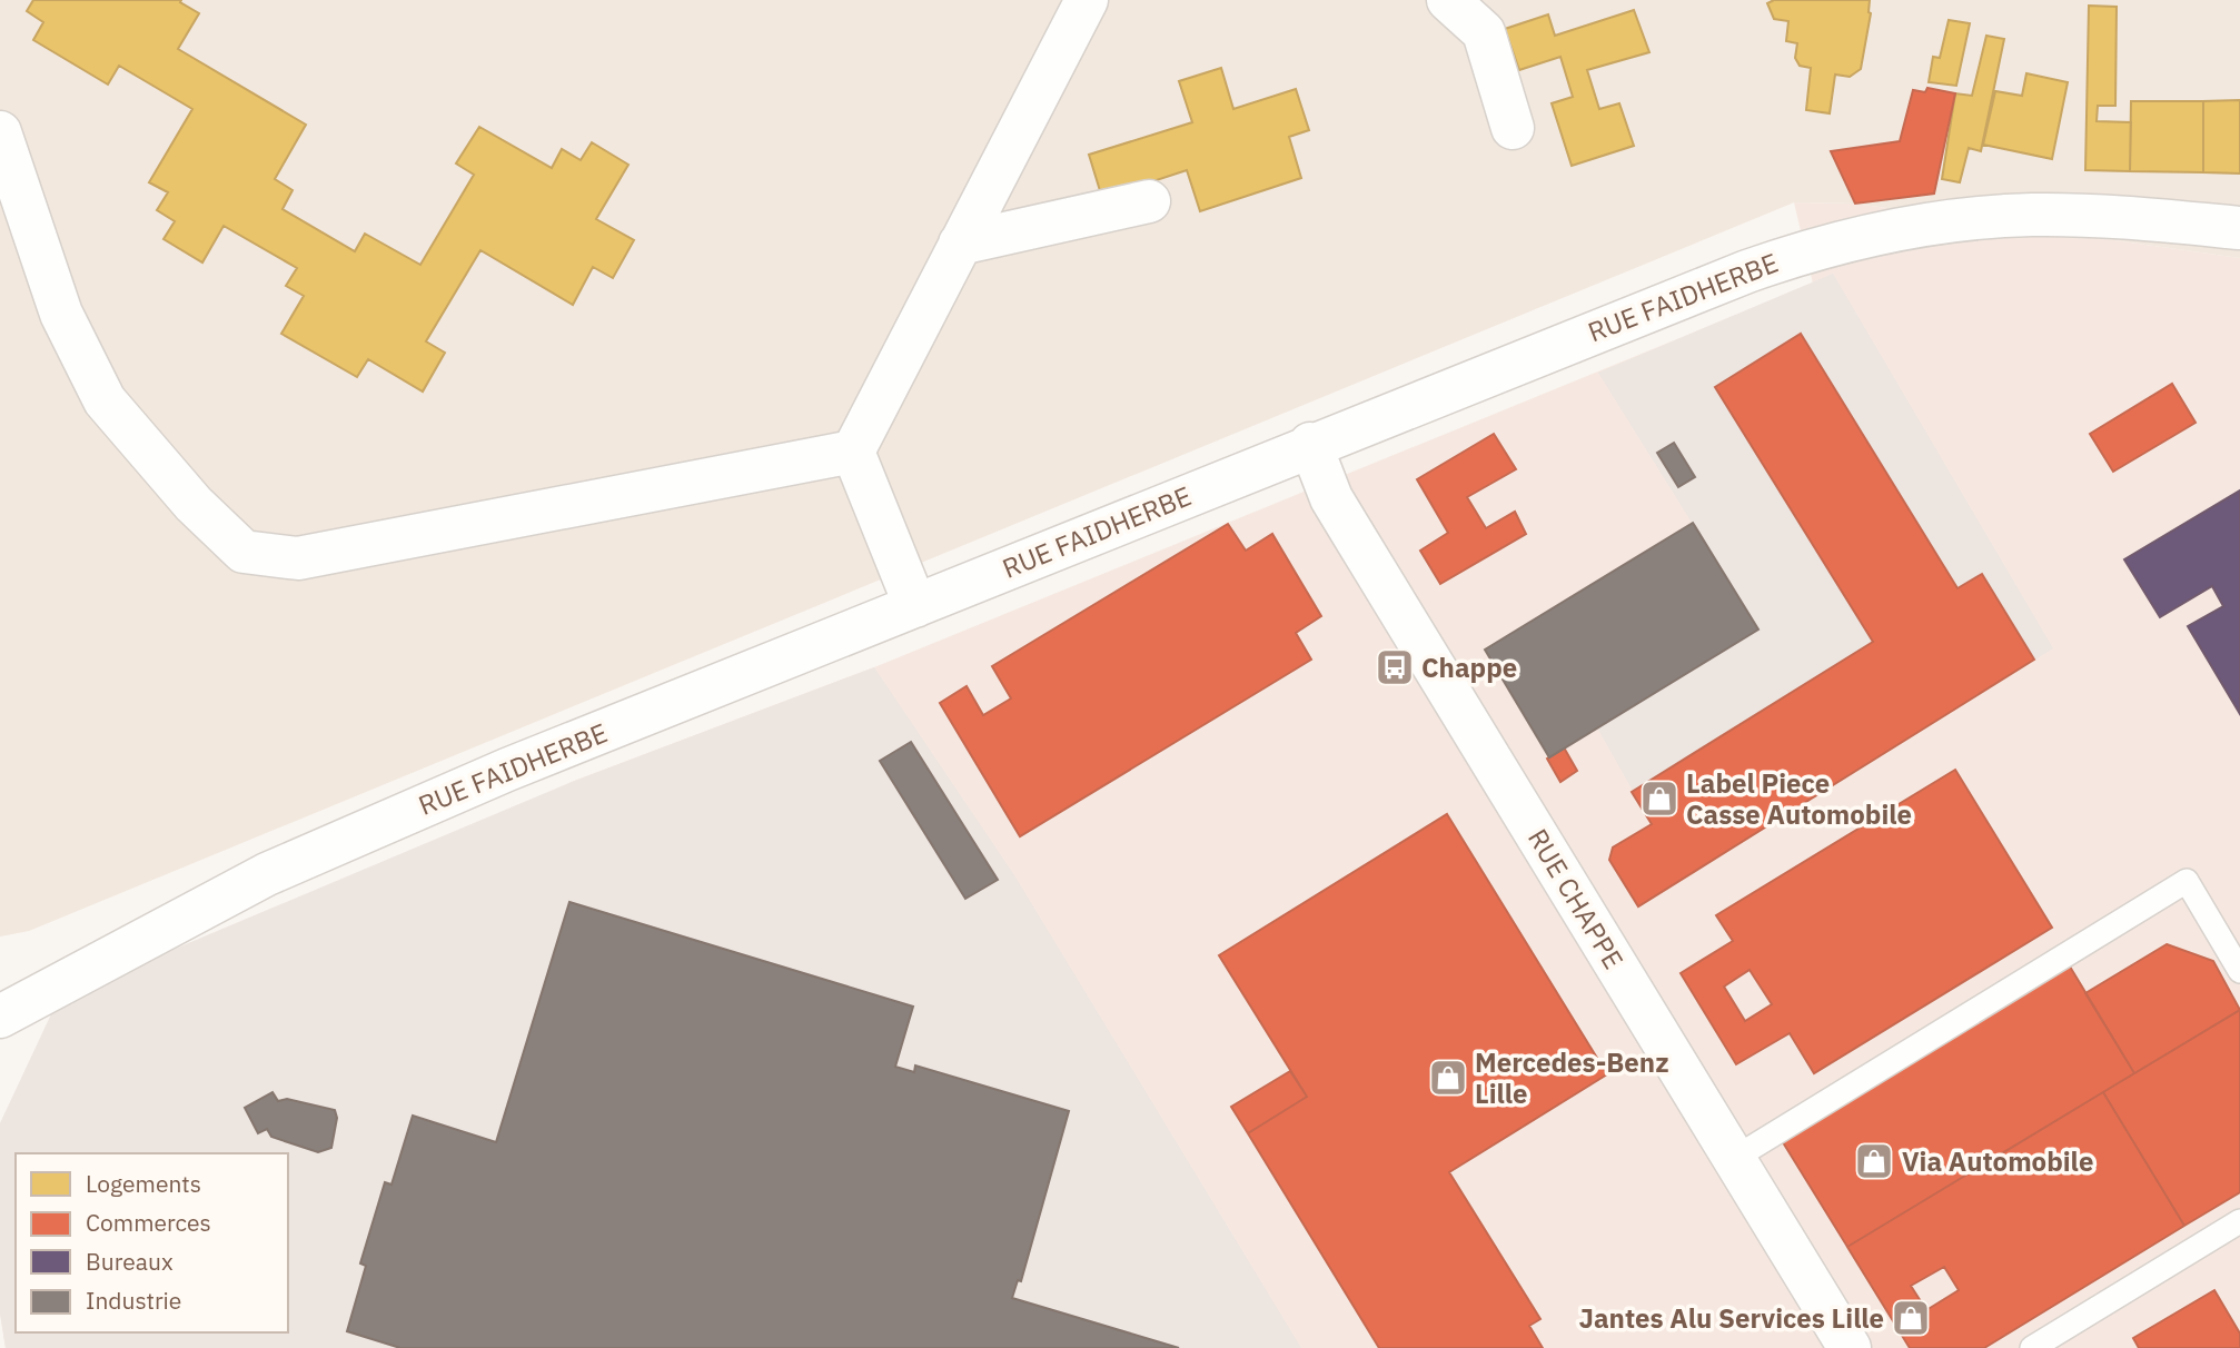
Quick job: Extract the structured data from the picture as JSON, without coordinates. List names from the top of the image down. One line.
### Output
{"streets":{"street":["RUE FAIDHERBE","RUE CHAPPE"]},"crossings":[["RUE FAIDHERBE","RUE CHAPPE"]],"places":{"bus stop":["Chappe"],"shop":["Label Piece Casse Automobile","Mercedes-Benz Lille","Via Automobile","Jantes Alu Services Lille"]},"legend":["Logements","Commerces","Bureaux","Industrie"]}
